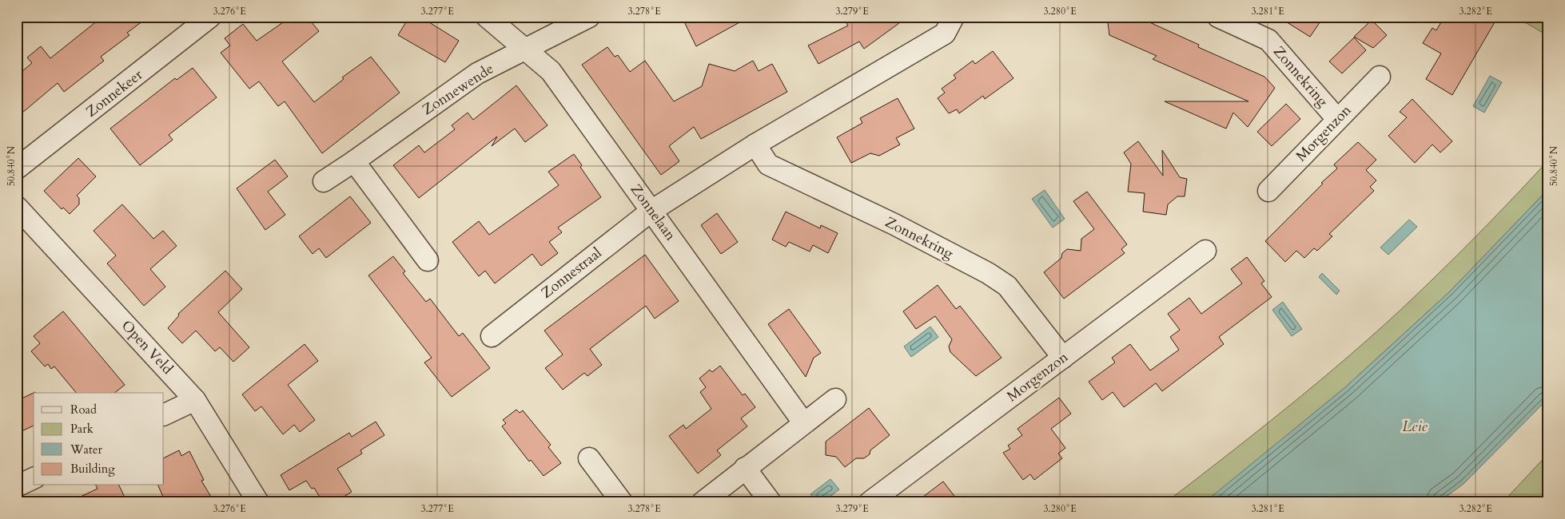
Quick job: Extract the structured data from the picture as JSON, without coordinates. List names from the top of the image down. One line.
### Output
{"streets":{"street":["Zonnekring","Zonnewende","Zonnekeer","Morgenzon","Zonnelaan","Zonnestraal","Open Veld"]},"crossings":[["Zonnekring","Morgenzon"],["Zonnewende","Zonnelaan"],["Zonnelaan","Zonnestraal"]],"water":["Leie"],"legend":["Road","Park","Water","Building"],"coordinates":["3.276°E","3.277°E","3.278°E","3.279°E","3.280°E","3.281°E","3.282°E","50.840°N"]}
